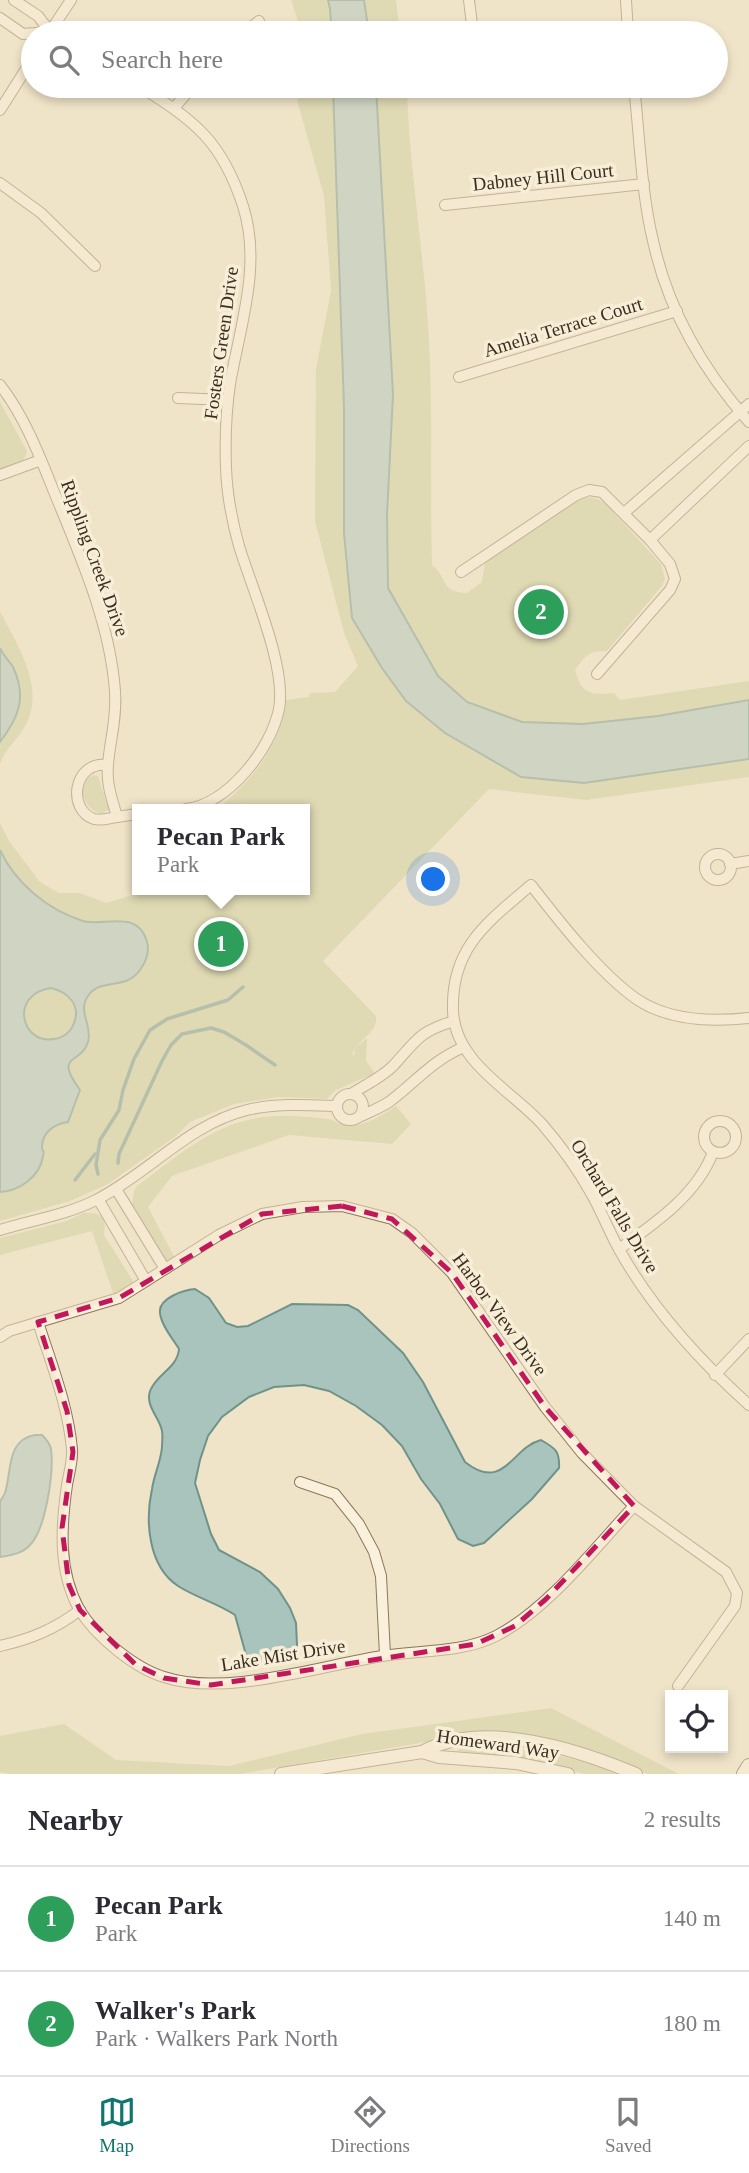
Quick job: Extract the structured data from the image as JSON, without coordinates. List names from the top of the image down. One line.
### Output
{"streets":{"street":["Dabney Hill Court","Amelia Terrace Court","Fosters Green Drive","Rippling Creek Drive","Orchard Falls Drive","Harbor View Drive","Lake Mist Drive","Homeward Way"]},"crossings":[["Harbor View Drive","Lake Mist Drive"]],"page":{"search":"Search here","pins":["2","1"],"popup":["Pecan Park","Park"],"heading":["Nearby","2 results"],"list":[{"mark":"1","name":"Pecan Park","note":"Park","value":"140 m"},{"mark":"2","name":"Walker's Park","note":"Park · Walkers Park North","value":"180 m"}],"nav":["Map","Directions","Saved"]}}
